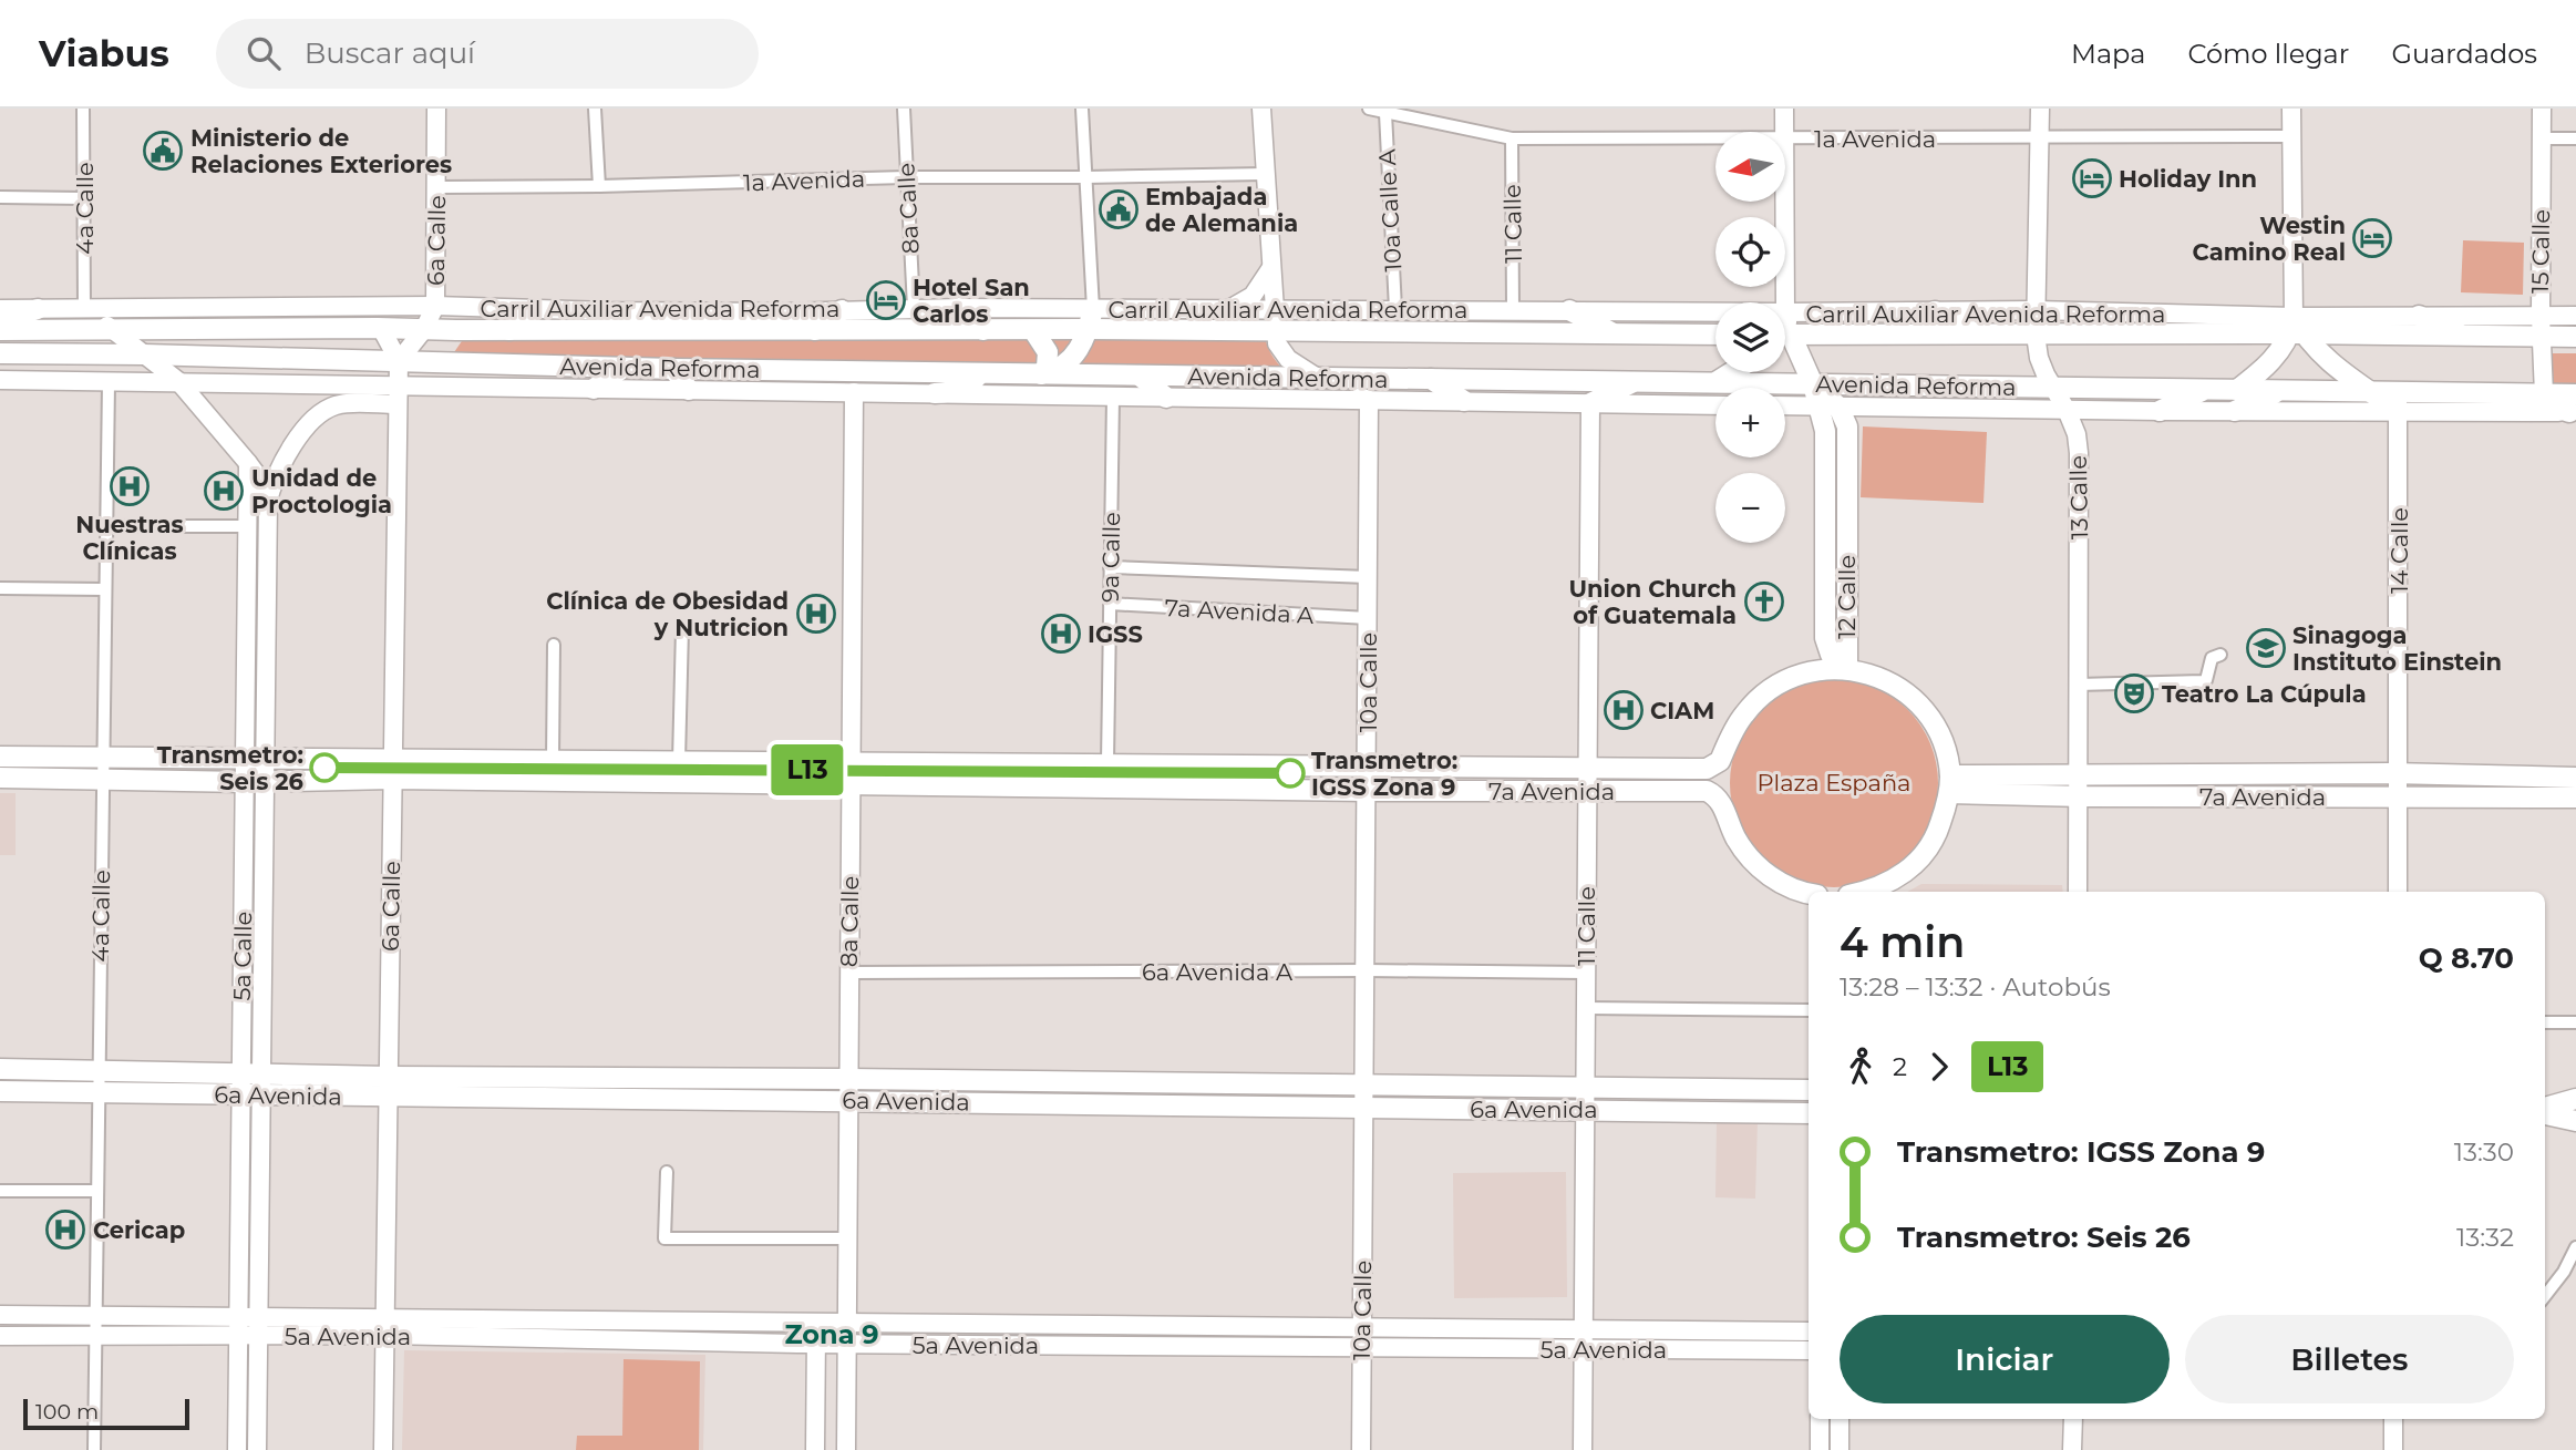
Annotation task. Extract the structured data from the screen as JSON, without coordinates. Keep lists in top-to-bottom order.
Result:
{
  "streets": {
    "main road": [
      "Avenida Reforma",
      "12 Calle",
      "7a Avenida",
      "6a Avenida"
    ],
    "street": [
      "1a Avenida",
      "4a Calle",
      "8a Calle",
      "10a Calle A",
      "11 Calle",
      "6a Calle",
      "15 Calle",
      "Carril Auxiliar Avenida Reforma",
      "13 Calle",
      "14 Calle",
      "9a Calle",
      "7a Avenida A",
      "10a Calle",
      "5a Calle",
      "6a Avenida A",
      "5a Avenida"
    ]
  },
  "crossings": [
    ["1a Avenida", "8a Calle"],
    ["1a Avenida", "10a Calle A"],
    ["1a Avenida", "11 Calle"],
    ["1a Avenida", "6a Calle"],
    ["1a Avenida", "13 Calle"],
    ["4a Calle", "Carril Auxiliar Avenida Reforma"],
    ["4a Calle", "7a Avenida"],
    ["4a Calle", "5a Calle"],
    ["4a Calle", "6a Avenida"],
    ["4a Calle", "5a Avenida"],
    ["8a Calle", "Carril Auxiliar Avenida Reforma"],
    ["8a Calle", "7a Avenida"],
    ["8a Calle", "6a Avenida A"],
    ["8a Calle", "6a Avenida"],
    ["8a Calle", "5a Avenida"],
    ["10a Calle A", "Carril Auxiliar Avenida Reforma"],
    ["11 Calle", "Carril Auxiliar Avenida Reforma"],
    ["11 Calle", "7a Avenida"],
    ["11 Calle", "6a Avenida A"],
    ["11 Calle", "6a Avenida"],
    ["11 Calle", "5a Avenida"],
    ["6a Calle", "Carril Auxiliar Avenida Reforma"],
    ["6a Calle", "Avenida Reforma"],
    ["6a Calle", "7a Avenida"],
    ["6a Calle", "5a Calle"],
    ["6a Calle", "6a Avenida"],
    ["6a Calle", "5a Avenida"],
    ["15 Calle", "Carril Auxiliar Avenida Reforma"],
    ["Carril Auxiliar Avenida Reforma", "Avenida Reforma"],
    ["Carril Auxiliar Avenida Reforma", "13 Calle"],
    ["Carril Auxiliar Avenida Reforma", "5a Calle"],
    ["Avenida Reforma", "13 Calle"],
    ["Avenida Reforma", "5a Calle"],
    ["13 Calle", "7a Avenida"],
    ["14 Calle", "7a Avenida"],
    ["9a Calle", "7a Avenida A"],
    ["9a Calle", "7a Avenida"],
    ["12 Calle", "7a Avenida"],
    ["7a Avenida A", "10a Calle"],
    ["10a Calle", "7a Avenida"],
    ["10a Calle", "6a Avenida A"],
    ["10a Calle", "6a Avenida"],
    ["10a Calle", "5a Avenida"],
    ["7a Avenida", "5a Calle"],
    ["5a Calle", "6a Avenida"],
    ["5a Calle", "5a Avenida"]
  ],
  "districts": ["Zona 9"],
  "parks": ["Plaza España"],
  "places": {
    "public building": ["Ministerio de Relaciones Exteriores", "Embajada de Alemania"],
    "hotel": ["Holiday Inn", "Westin Camino Real", "Hotel San Carlos"],
    "hospital": [
      "Nuestras Clínicas",
      "Unidad de Proctologia",
      "Clínica de Obesidad y Nutricion",
      "IGSS",
      "CIAM",
      "Cericap"
    ],
    "church": ["Union Church of Guatemala"],
    "school or university": ["Sinagoga Instituto Einstein"],
    "theatre": ["Teatro La Cúpula"],
    "other": ["Transmetro: Seis 26", "Transmetro: IGSS Zona 9"]
  },
  "lines": ["bus line L13"],
  "scale_bar": "100 m",
  "north": "left",
  "page": {
    "header": "Viabus",
    "search": "Buscar aquí",
    "nav": ["Mapa", "Cómo llegar", "Guardados"],
    "on_map": "L13",
    "map_buttons": ["+", "−"],
    "heading": ["4 min", "13:28 – 13:32 · Autobús", "Q 8.70"],
    "legs": ["2", "L13"],
    "list": [
      {
        "name": "Transmetro: IGSS Zona 9",
        "value": "13:30"
      },
      {
        "name": "Transmetro: Seis 26",
        "value": "13:32"
      }
    ],
    "buttons": ["Iniciar", "Billetes"],
    "scale": "100 m"
  }
}
